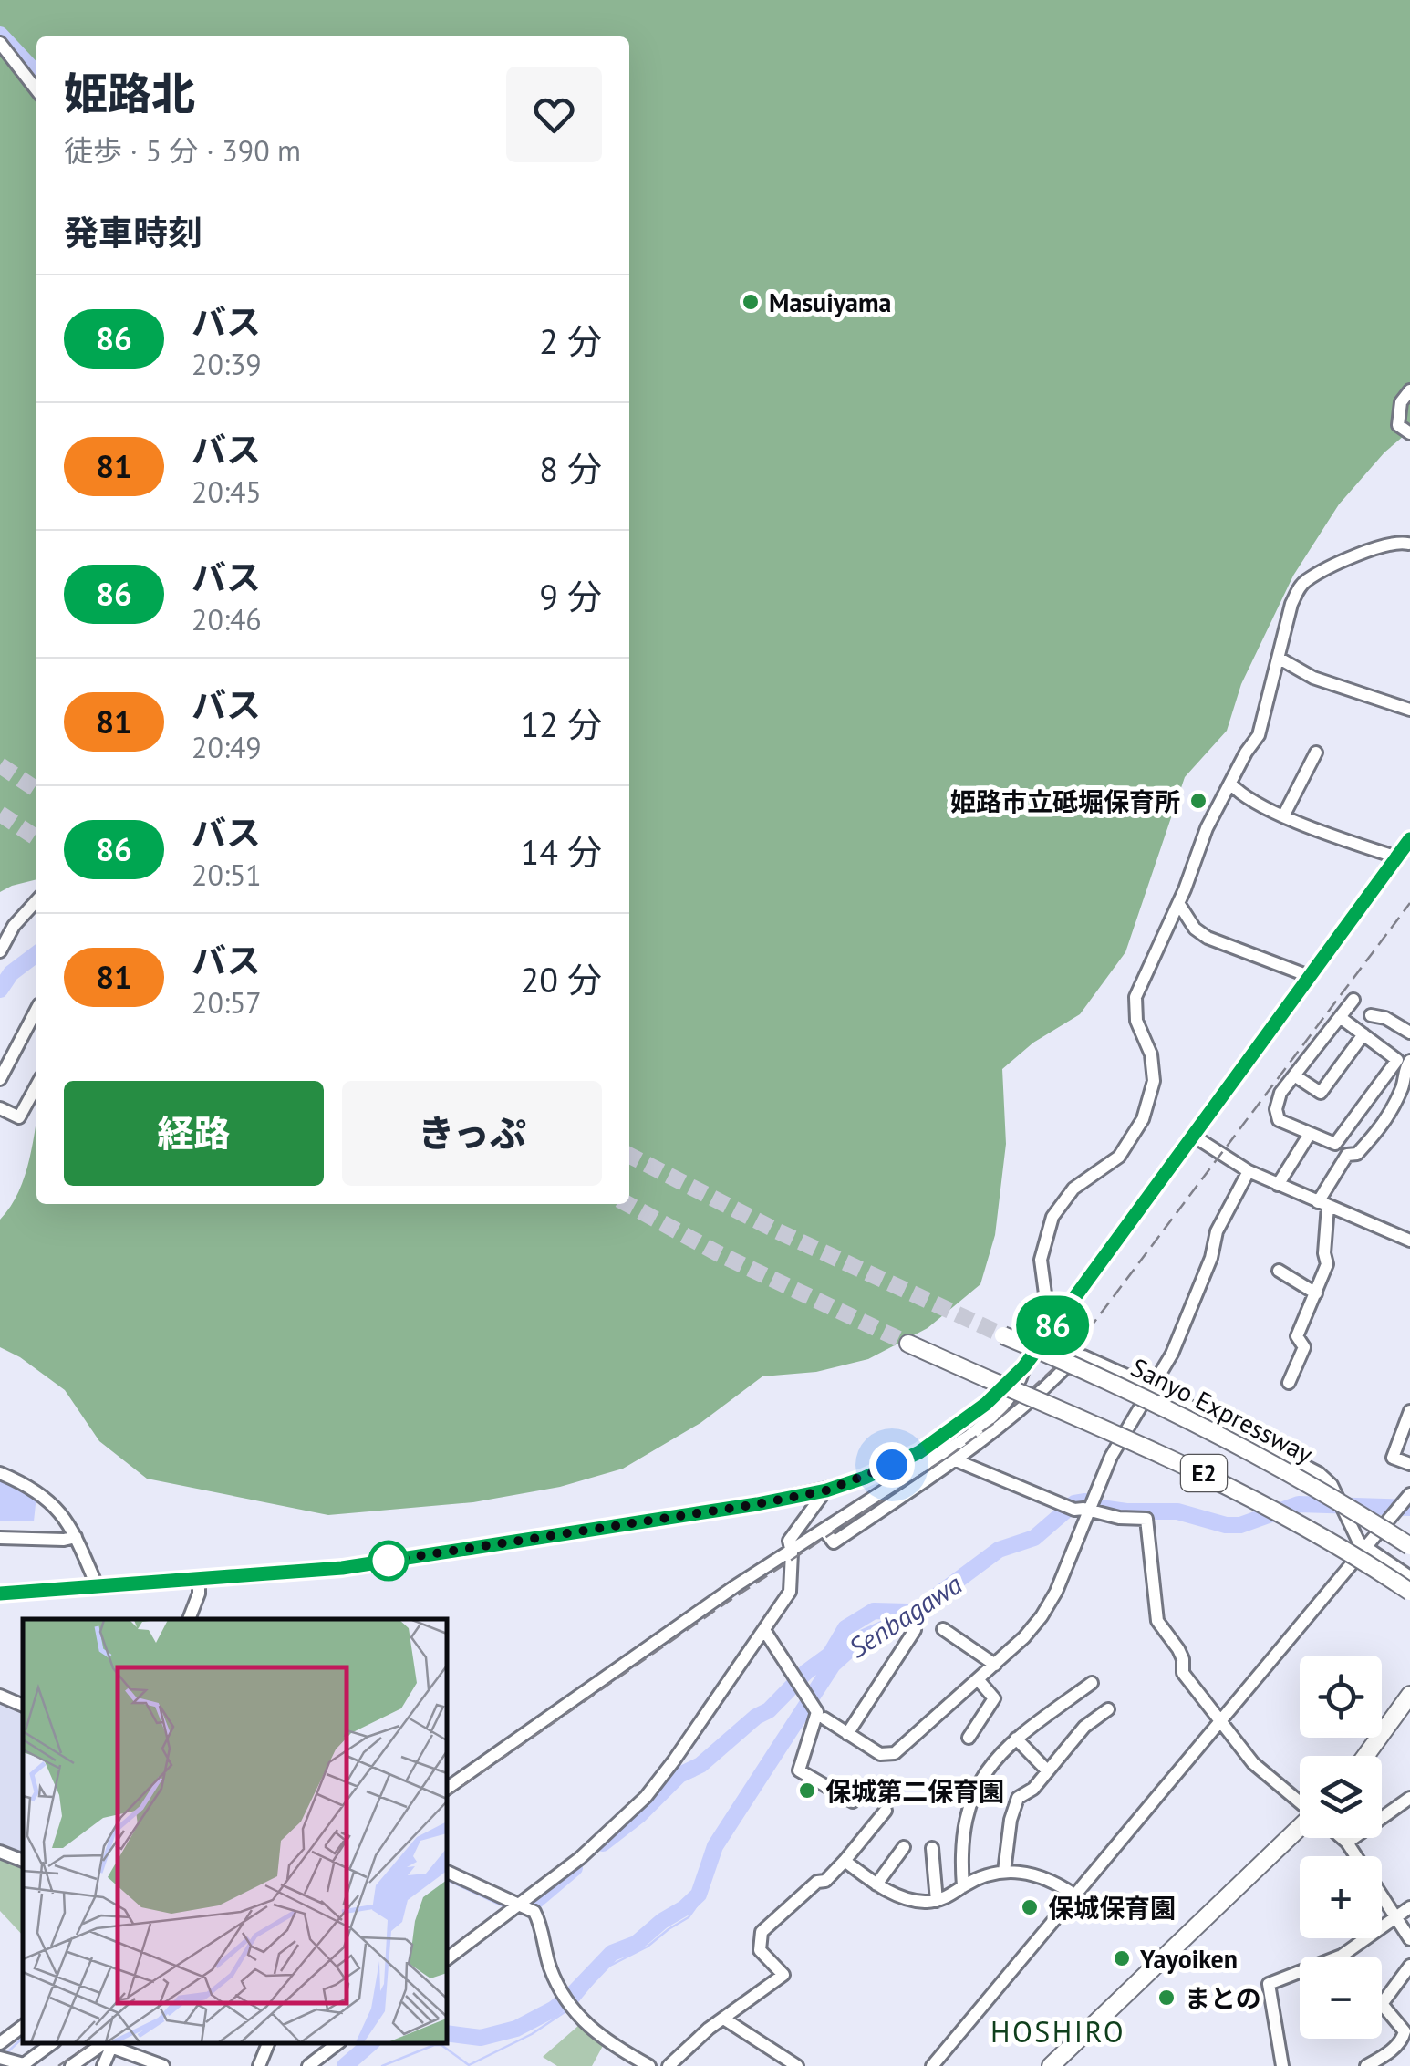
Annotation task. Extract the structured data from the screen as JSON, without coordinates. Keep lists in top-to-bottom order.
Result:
{
  "streets": {
    "highway": ["Sanyo Expressway", "E2"]
  },
  "districts": ["HOSHIRO"],
  "water": ["Senbagawa"],
  "places": [
    "Masuiyama",
    "姫路市立砥堀保育所",
    "保城第二保育園",
    "保城保育園",
    "Yayoiken",
    "まとの"
  ],
  "lines": ["bus line 86"],
  "page": {
    "on_map": "86",
    "heading": [
      ["姫路北", "徒歩 · 5 分 · 390 m"],
      "発車時刻"
    ],
    "list": [
      {
        "mark": "86",
        "name": "バス",
        "note": "20:39",
        "value": "2 分"
      },
      {
        "mark": "81",
        "name": "バス",
        "note": "20:45",
        "value": "8 分"
      },
      {
        "mark": "86",
        "name": "バス",
        "note": "20:46",
        "value": "9 分"
      },
      {
        "mark": "81",
        "name": "バス",
        "note": "20:49",
        "value": "12 分"
      },
      {
        "mark": "86",
        "name": "バス",
        "note": "20:51",
        "value": "14 分"
      },
      {
        "mark": "81",
        "name": "バス",
        "note": "20:57",
        "value": "20 分"
      }
    ],
    "buttons": ["経路", "きっぷ"],
    "map_buttons": ["+", "−"]
  }
}
